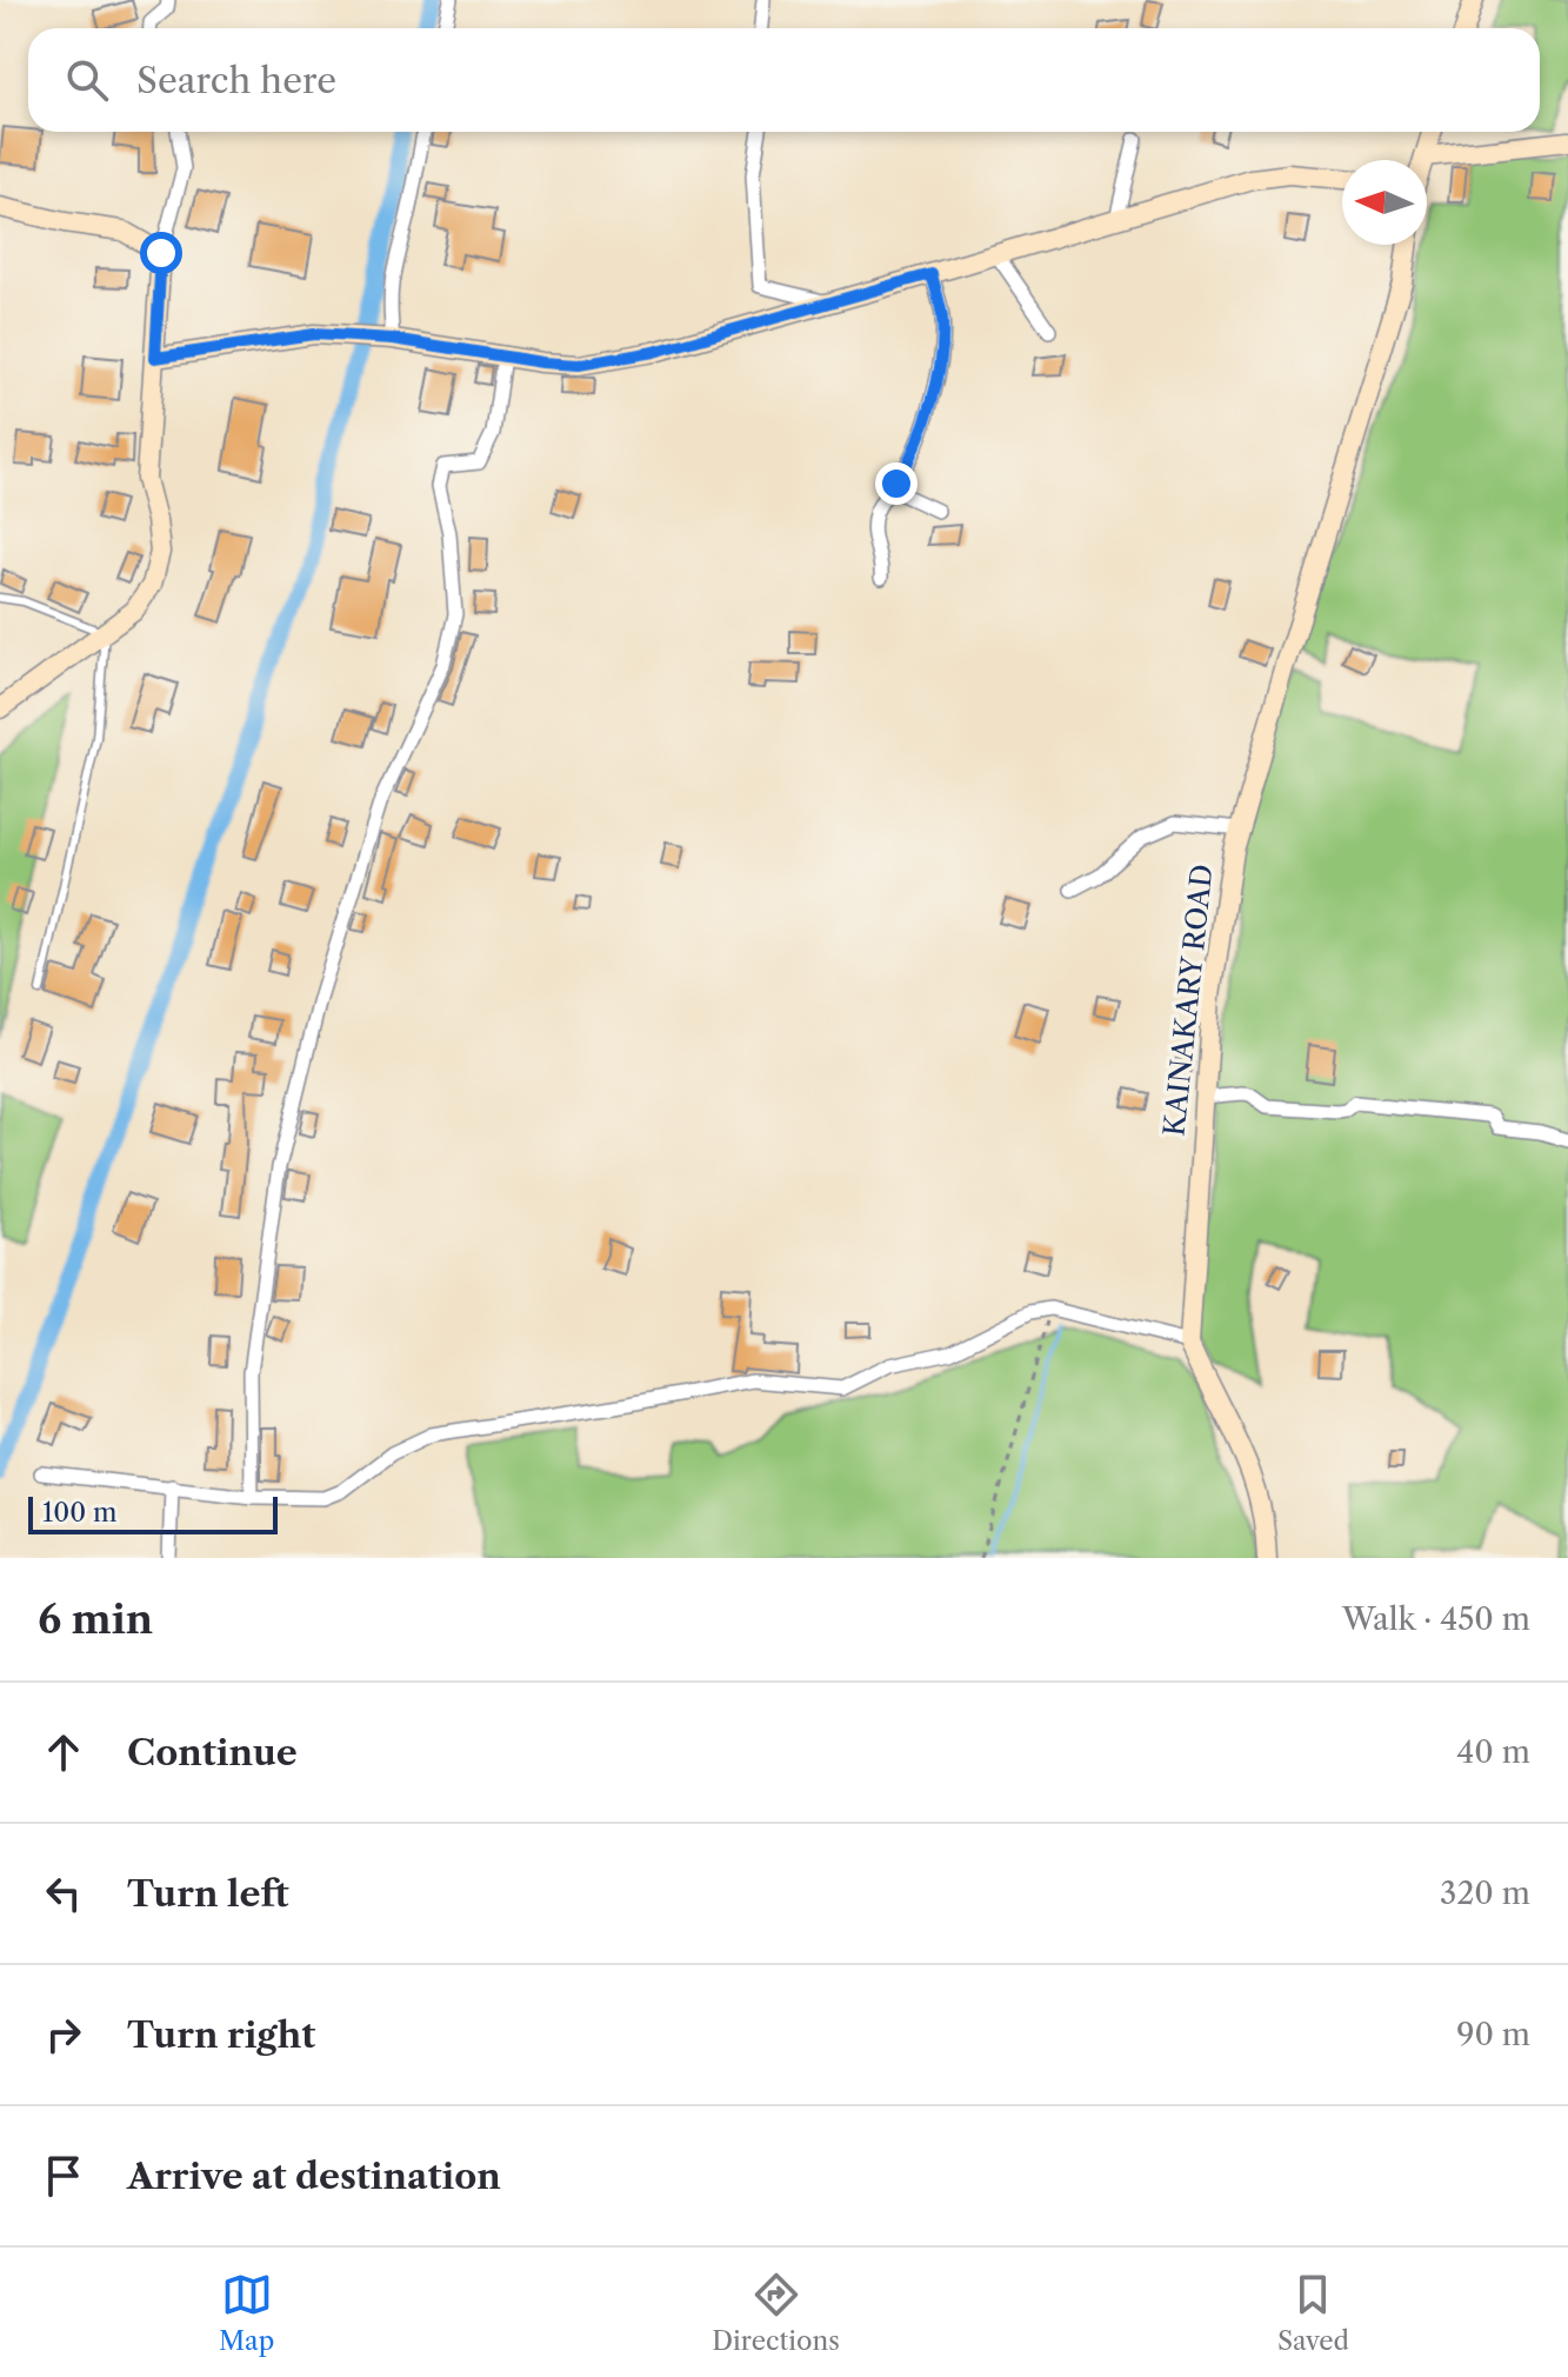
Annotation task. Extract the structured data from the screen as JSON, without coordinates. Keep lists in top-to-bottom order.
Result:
{
  "streets": {
    "main road": ["KAINAKARY ROAD"]
  },
  "scale_bar": "100 m",
  "north": "left",
  "page": {
    "search": "Search here",
    "scale": "100 m",
    "heading": ["6 min", "Walk · 450 m"],
    "list": [
      ["Continue", "40 m"],
      ["Turn left", "320 m"],
      ["Turn right", "90 m"],
      "Arrive at destination"
    ],
    "nav": ["Map", "Directions", "Saved"]
  }
}
